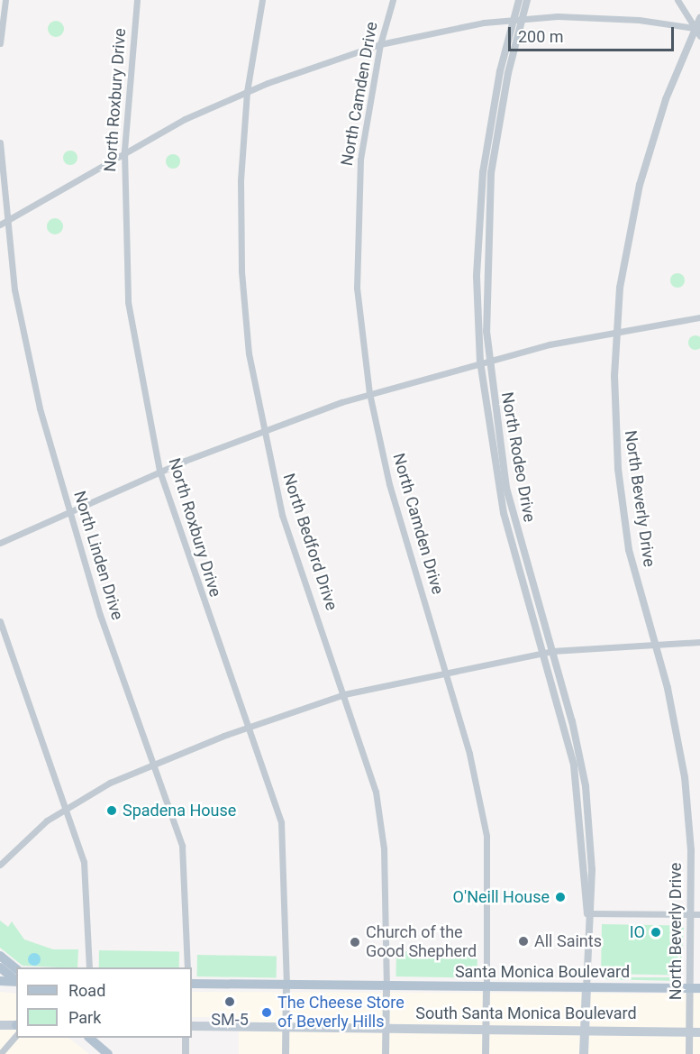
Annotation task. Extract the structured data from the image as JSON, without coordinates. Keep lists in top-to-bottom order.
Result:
{
  "streets": {
    "main road": ["North Rodeo Drive", "Santa Monica Boulevard", "South Santa Monica Boulevard"],
    "street": [
      "North Camden Drive",
      "North Roxbury Drive",
      "North Beverly Drive",
      "North Bedford Drive",
      "North Linden Drive"
    ]
  },
  "crossings": [
    ["North Camden Drive", "Santa Monica Boulevard"],
    ["North Camden Drive", "South Santa Monica Boulevard"],
    ["North Roxbury Drive", "Santa Monica Boulevard"],
    ["North Roxbury Drive", "South Santa Monica Boulevard"],
    ["North Rodeo Drive", "Santa Monica Boulevard"],
    ["North Rodeo Drive", "South Santa Monica Boulevard"],
    ["North Beverly Drive", "Santa Monica Boulevard"],
    ["North Beverly Drive", "South Santa Monica Boulevard"],
    ["North Bedford Drive", "Santa Monica Boulevard"],
    ["North Bedford Drive", "South Santa Monica Boulevard"]
  ],
  "places": [
    "Spadena House",
    "O'Neill House",
    "IO",
    "All Saints",
    "Church of the Good Shepherd",
    "SM-5",
    "The Cheese Store of Beverly Hills"
  ],
  "legend": ["Road", "Park"],
  "scale_bar": "200 m"
}
